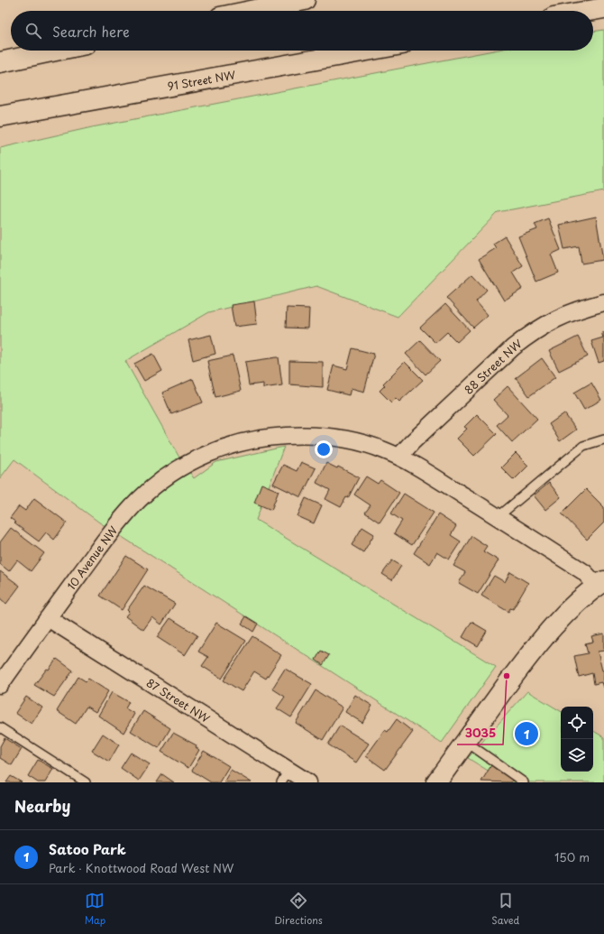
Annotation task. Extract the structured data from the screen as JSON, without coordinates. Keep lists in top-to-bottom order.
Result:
{
  "streets": {
    "main road": ["91 Street NW"],
    "street": ["88 Street NW", "10 Avenue NW", "87 Street NW"]
  },
  "crossings": [
    ["88 Street NW", "10 Avenue NW"],
    ["10 Avenue NW", "87 Street NW"]
  ],
  "places": ["3035"],
  "page": {
    "search": "Search here",
    "pins": "1",
    "heading": "Nearby",
    "list": [
      {
        "mark": "1",
        "name": "Satoo Park",
        "note": "Park · Knottwood Road West NW",
        "value": "150 m"
      }
    ],
    "nav": ["Map", "Directions", "Saved"]
  }
}
